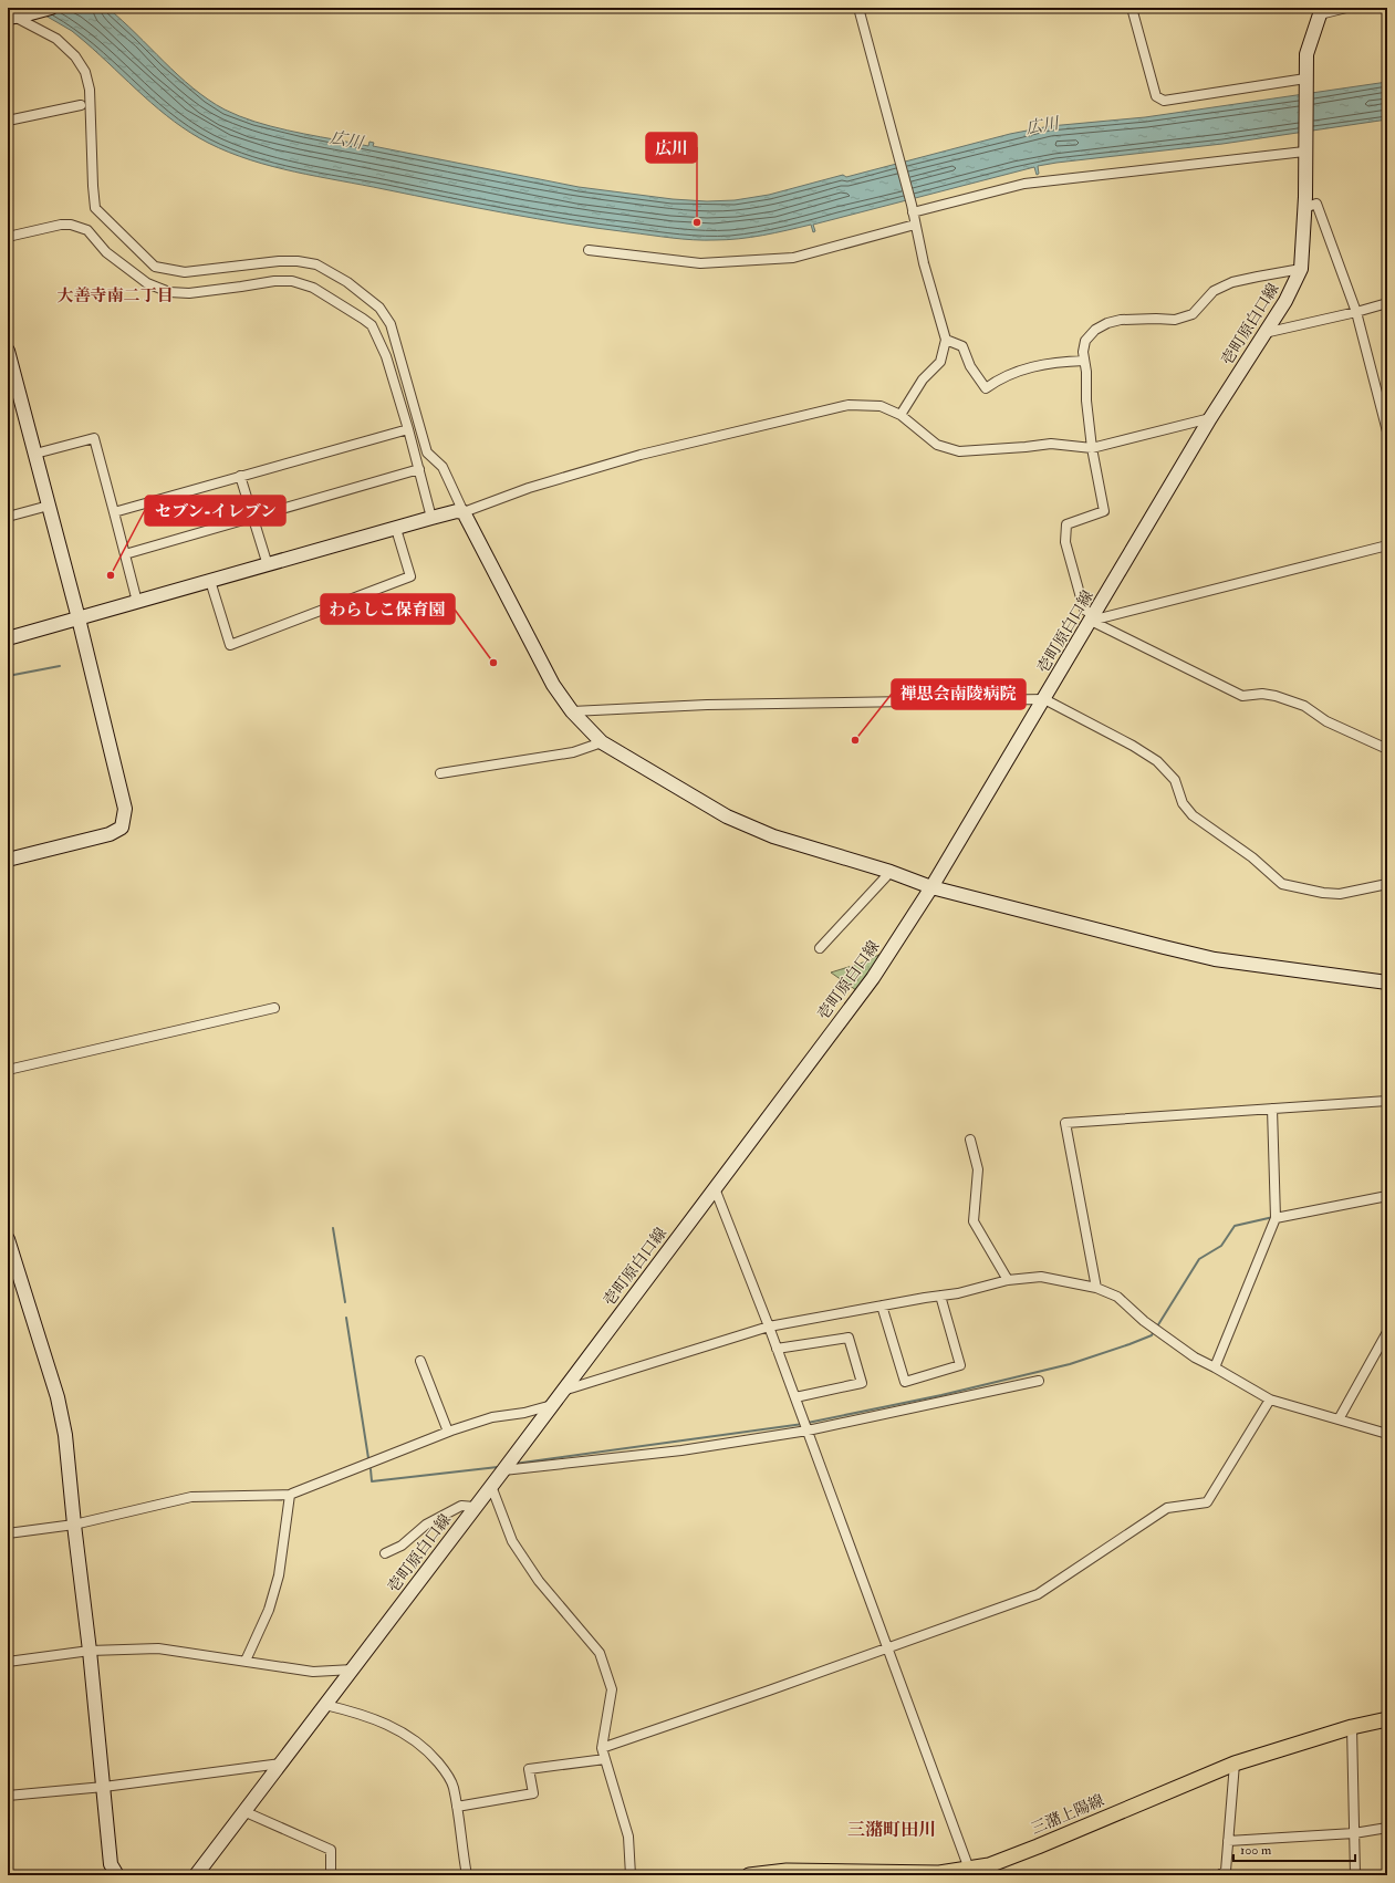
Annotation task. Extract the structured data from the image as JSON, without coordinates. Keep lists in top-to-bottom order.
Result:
{
  "streets": {
    "main road": ["三潴上陽線"],
    "street": ["壱町原白口線"]
  },
  "districts": ["大善寺南二丁目", "三潴町田川"],
  "water": ["広川"],
  "places": [
    "広川",
    "セブン-イレブン",
    "わらしこ保育園",
    "禅思会南陵病院"
  ],
  "scale_bar": "100 m"
}
